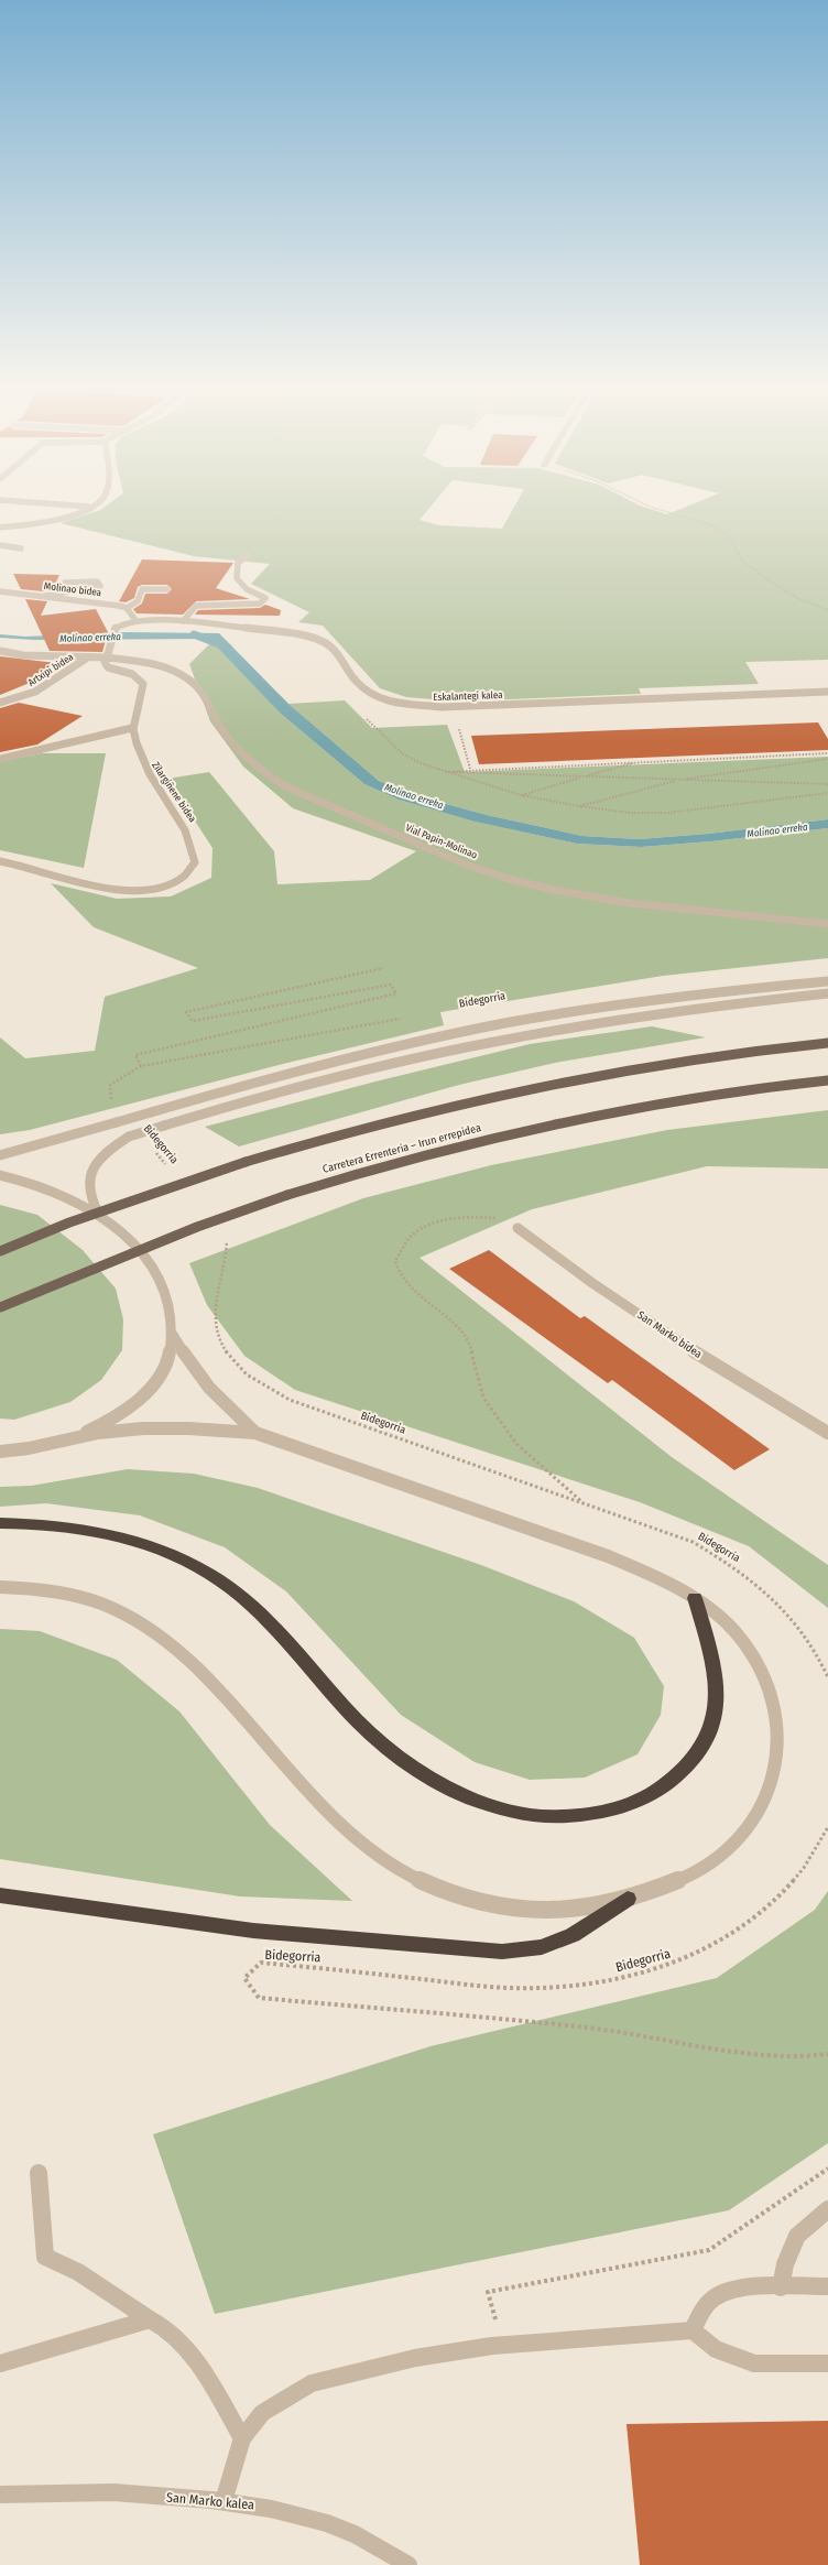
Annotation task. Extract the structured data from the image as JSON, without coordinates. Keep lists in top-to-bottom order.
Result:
{
  "streets": {
    "main road": ["Carretera Errenteria – Irun errepidea"],
    "street": [
      "Molinao bidea",
      "Artxipi bidea",
      "Eskalantegi kalea",
      "Zilargiñene bidea",
      "Vial Papin-Molinao",
      "San Marko bidea",
      "San Marko kalea"
    ],
    "path": ["Bidegorria"]
  },
  "crossings": [
    ["Artxipi bidea", "Zilargiñene bidea"],
    ["Artxipi bidea", "Vial Papin-Molinao"],
    ["Zilargiñene bidea", "Vial Papin-Molinao"]
  ],
  "water": ["Molinao erreka"]
}
